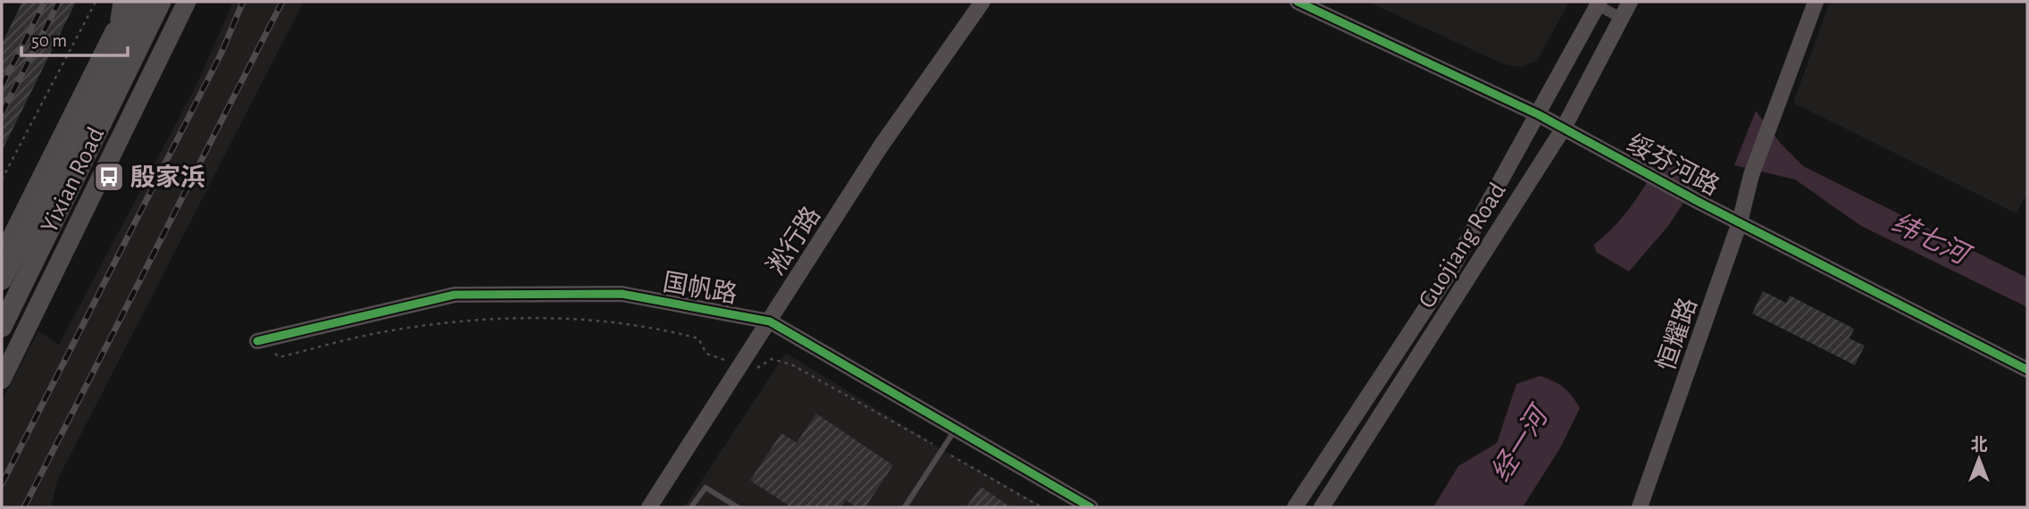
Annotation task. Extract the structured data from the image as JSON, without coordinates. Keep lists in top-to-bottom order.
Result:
{
  "streets": {
    "main road": ["Yixian Road"],
    "street": [
      "绥芬河路",
      "淞行路",
      "Guojiang Road",
      "国帆路",
      "恒耀路"
    ]
  },
  "crossings": [
    ["绥芬河路", "Guojiang Road"],
    ["绥芬河路", "恒耀路"],
    ["淞行路", "国帆路"]
  ],
  "water": ["纬七河", "经一河"],
  "places": {
    "bus stop": ["殷家浜"]
  },
  "scale_bar": "50 m",
  "north": "top"
}
